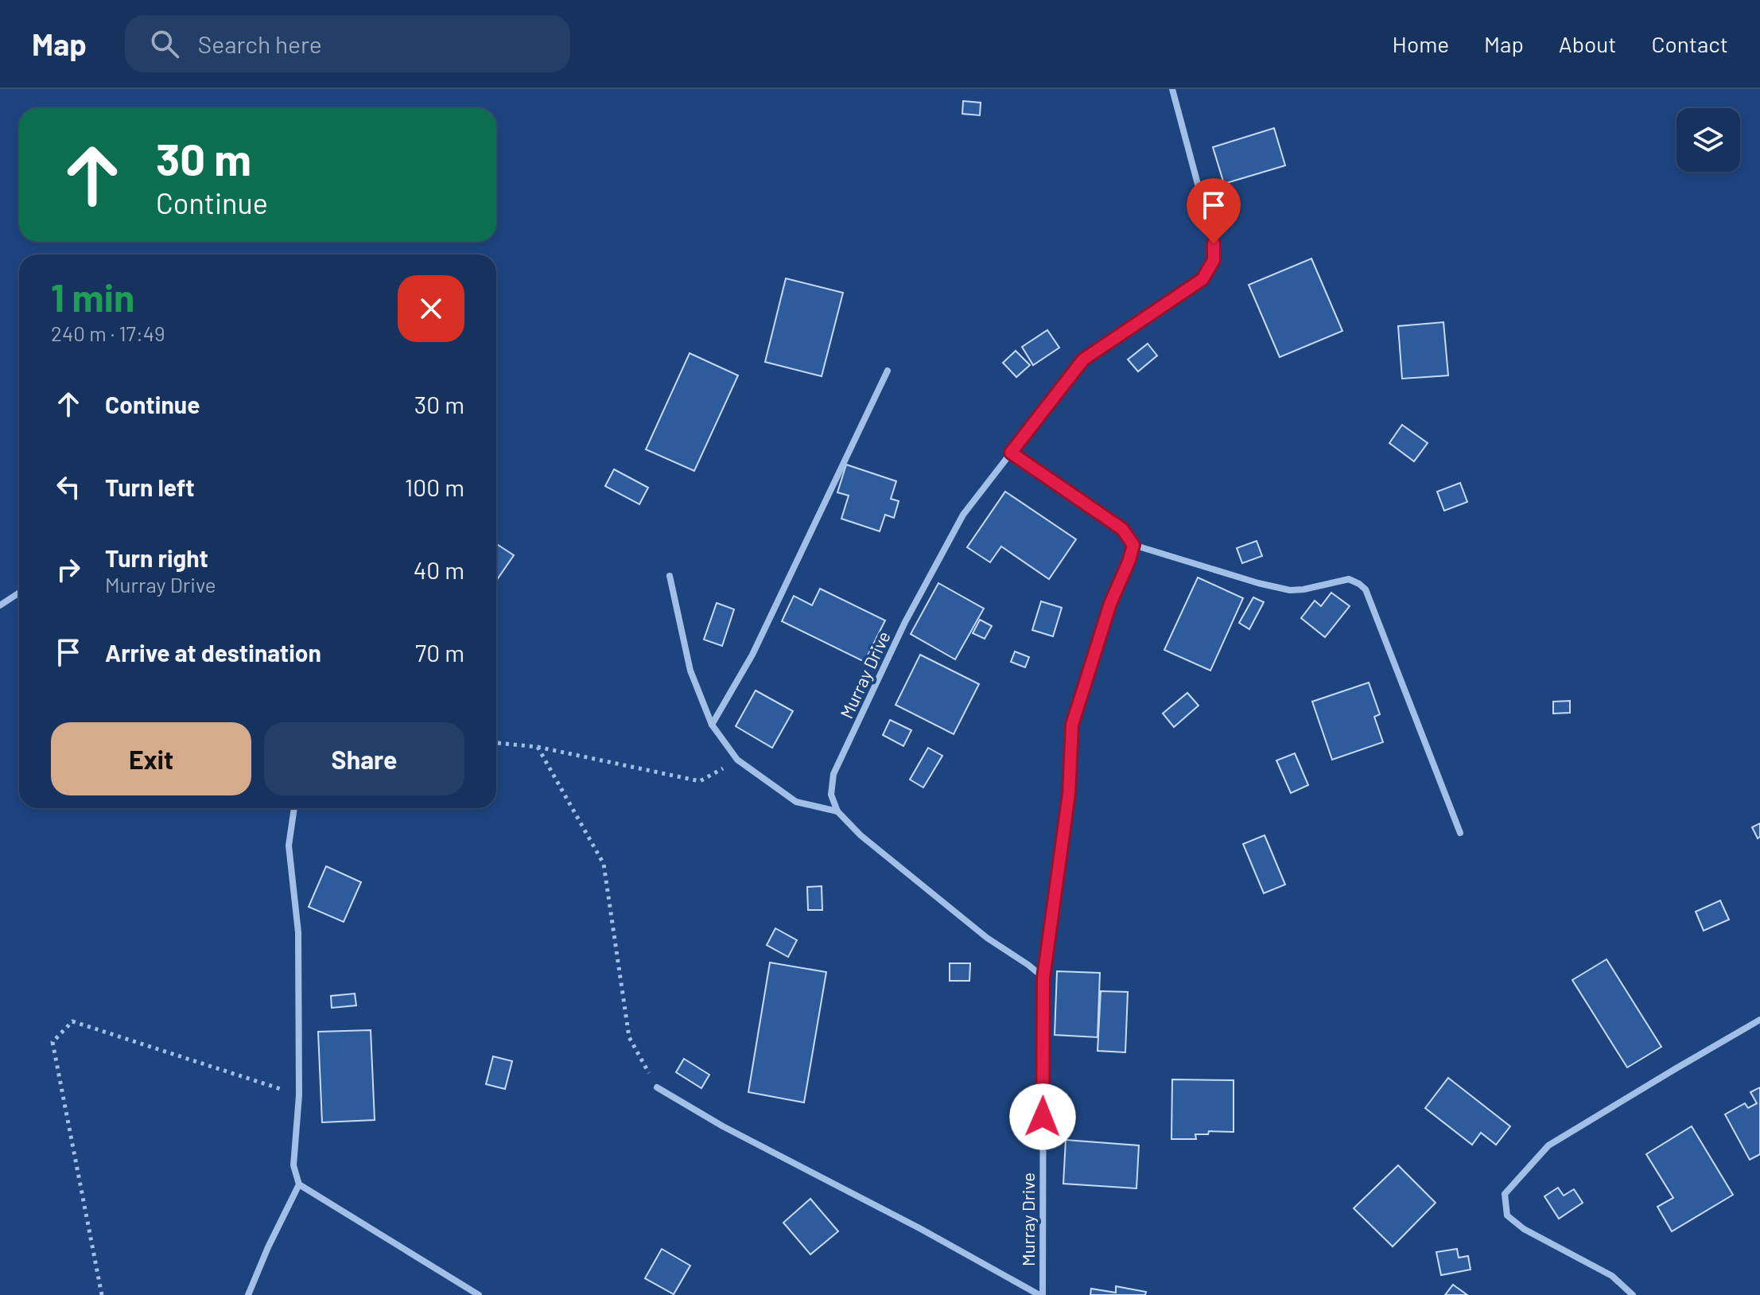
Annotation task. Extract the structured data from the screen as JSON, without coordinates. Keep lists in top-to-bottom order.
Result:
{
  "streets": {
    "street": ["Murray Drive"]
  },
  "page": {
    "header": "Map",
    "search": "Search here",
    "nav": [
      "Home",
      "Map",
      "About",
      "Contact"
    ],
    "turn": ["30 m", "Continue"],
    "heading": ["1 min", "240 m · 17:49"],
    "list": [
      {
        "name": "Continue",
        "value": "30 m"
      },
      {
        "name": "Turn left",
        "value": "100 m"
      },
      {
        "name": "Turn right",
        "note": "Murray Drive",
        "value": "40 m"
      },
      {
        "name": "Arrive at destination",
        "value": "70 m"
      }
    ],
    "buttons": ["Exit", "Share"]
  }
}
